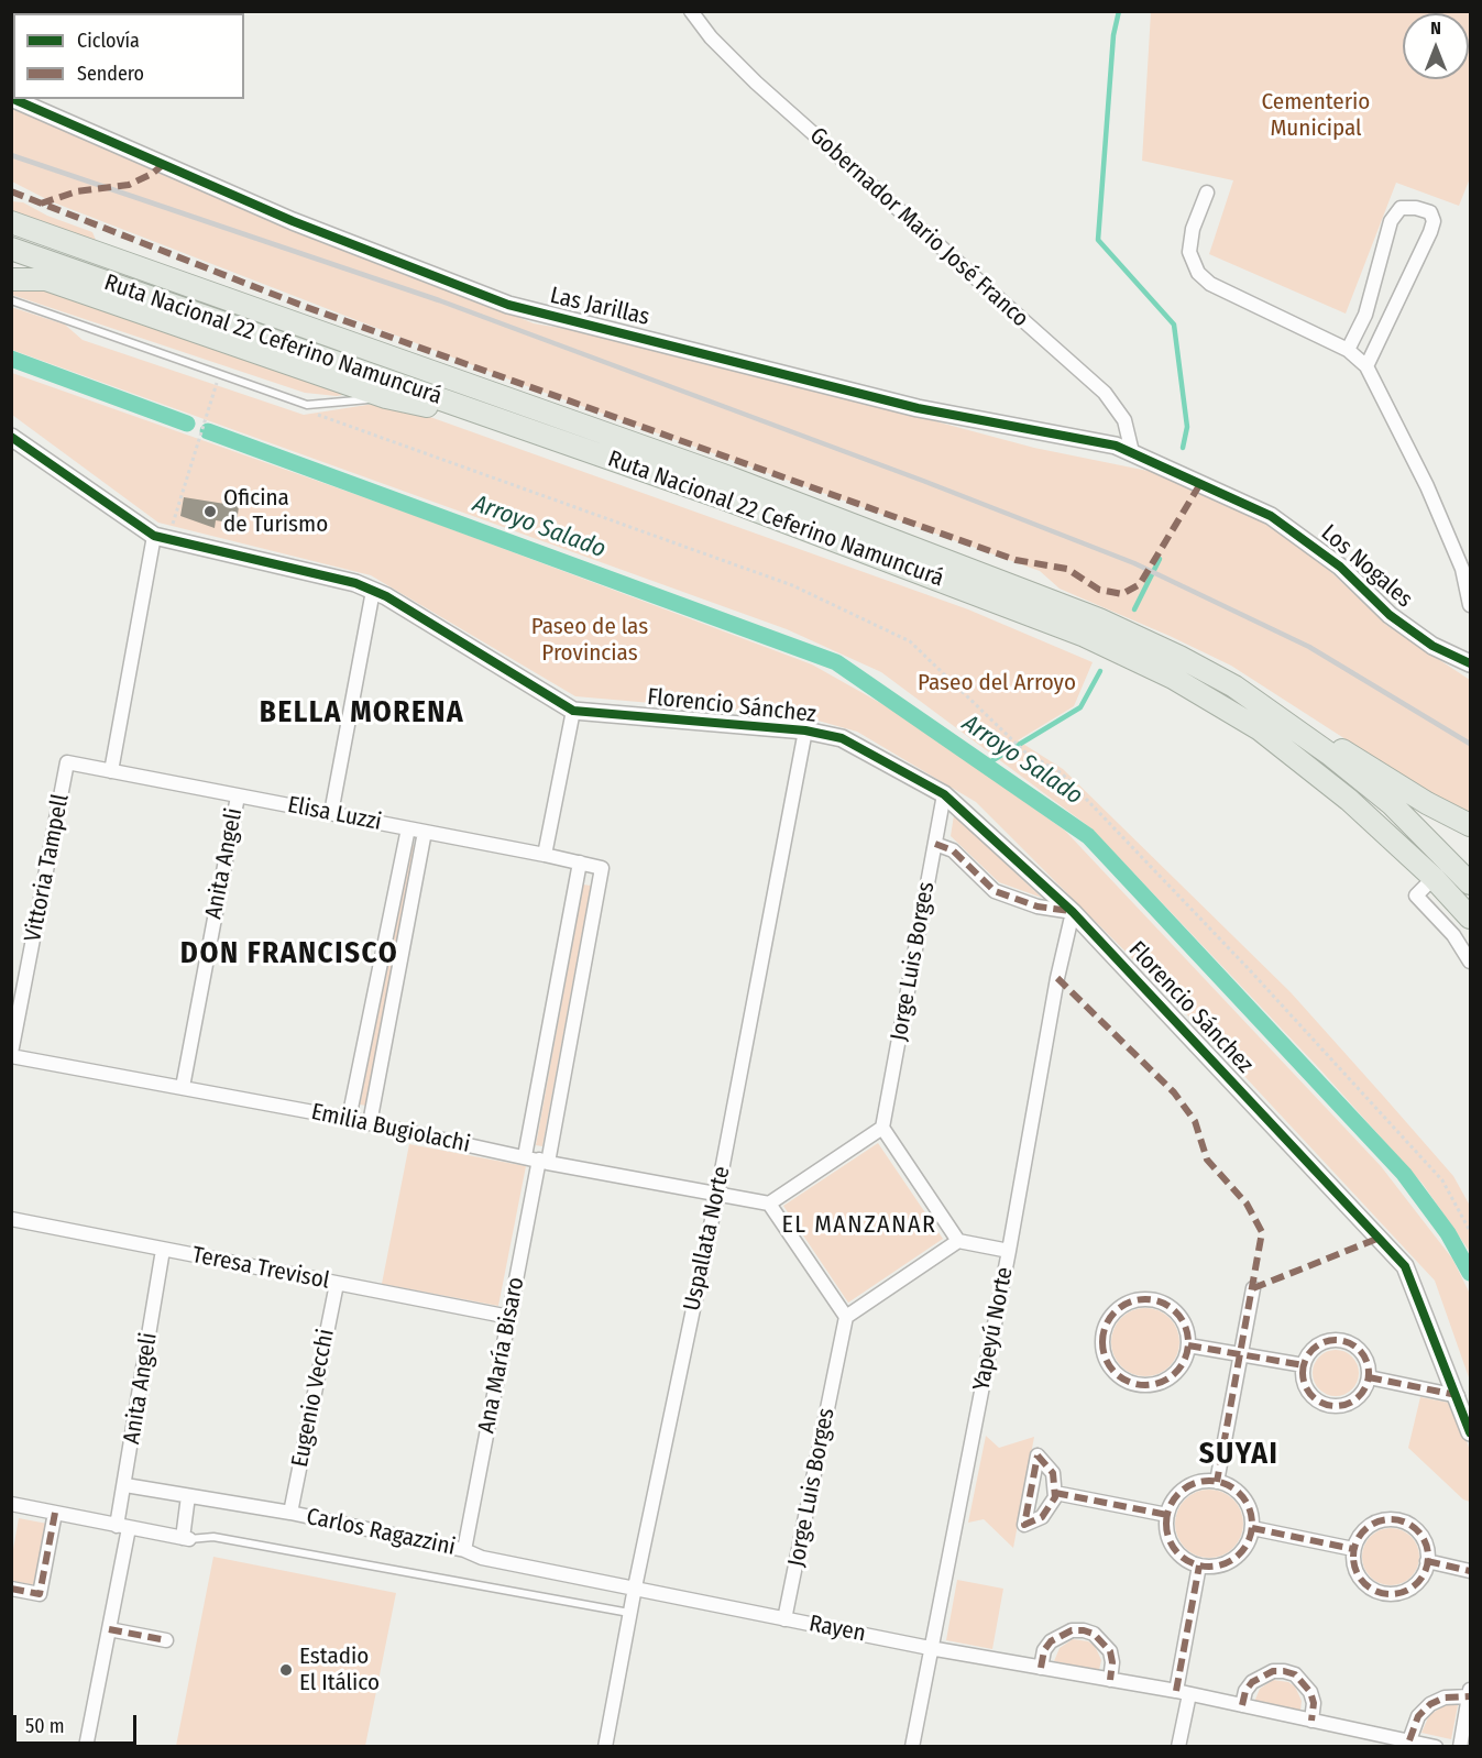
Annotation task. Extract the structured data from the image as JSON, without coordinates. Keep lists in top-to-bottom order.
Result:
{
  "streets": {
    "highway": ["Ruta Nacional 22 Ceferino Namuncurá"],
    "street": [
      "Gobernador Mario José Franco",
      "Las Jarillas",
      "Los Nogales",
      "Florencio Sánchez",
      "Elisa Luzzi",
      "Anita Angeli",
      "Vittoria Tampell",
      "Jorge Luis Borges",
      "Emilia Bugiolachi",
      "Uspallata Norte",
      "Teresa Trevisol",
      "Yapeyú Norte",
      "Ana María Bisaro",
      "Eugenio Vecchi",
      "Carlos Ragazzini",
      "Rayen"
    ]
  },
  "crossings": [
    ["Gobernador Mario José Franco", "Las Jarillas"],
    ["Las Jarillas", "Los Nogales"],
    ["Florencio Sánchez", "Jorge Luis Borges"],
    ["Florencio Sánchez", "Uspallata Norte"],
    ["Florencio Sánchez", "Yapeyú Norte"],
    ["Elisa Luzzi", "Anita Angeli"],
    ["Elisa Luzzi", "Vittoria Tampell"],
    ["Elisa Luzzi", "Ana María Bisaro"],
    ["Anita Angeli", "Emilia Bugiolachi"],
    ["Anita Angeli", "Teresa Trevisol"],
    ["Anita Angeli", "Carlos Ragazzini"],
    ["Vittoria Tampell", "Emilia Bugiolachi"],
    ["Jorge Luis Borges", "Rayen"],
    ["Emilia Bugiolachi", "Uspallata Norte"],
    ["Emilia Bugiolachi", "Ana María Bisaro"],
    ["Uspallata Norte", "Carlos Ragazzini"],
    ["Uspallata Norte", "Rayen"],
    ["Teresa Trevisol", "Ana María Bisaro"],
    ["Teresa Trevisol", "Eugenio Vecchi"],
    ["Yapeyú Norte", "Rayen"],
    ["Ana María Bisaro", "Carlos Ragazzini"],
    ["Eugenio Vecchi", "Carlos Ragazzini"],
    ["Carlos Ragazzini", "Rayen"]
  ],
  "districts": [
    "BELLA MORENA",
    "DON FRANCISCO",
    "EL MANZANAR",
    "SUYAI"
  ],
  "water": ["Arroyo Salado"],
  "parks": ["Cementerio Municipal", "Paseo de las Provincias", "Paseo del Arroyo"],
  "places": ["Oficina de Turismo", "Estadio El Itálico"],
  "legend": ["Ciclovía", "Sendero"],
  "scale_bar": "50 m",
  "north": "top"
}
